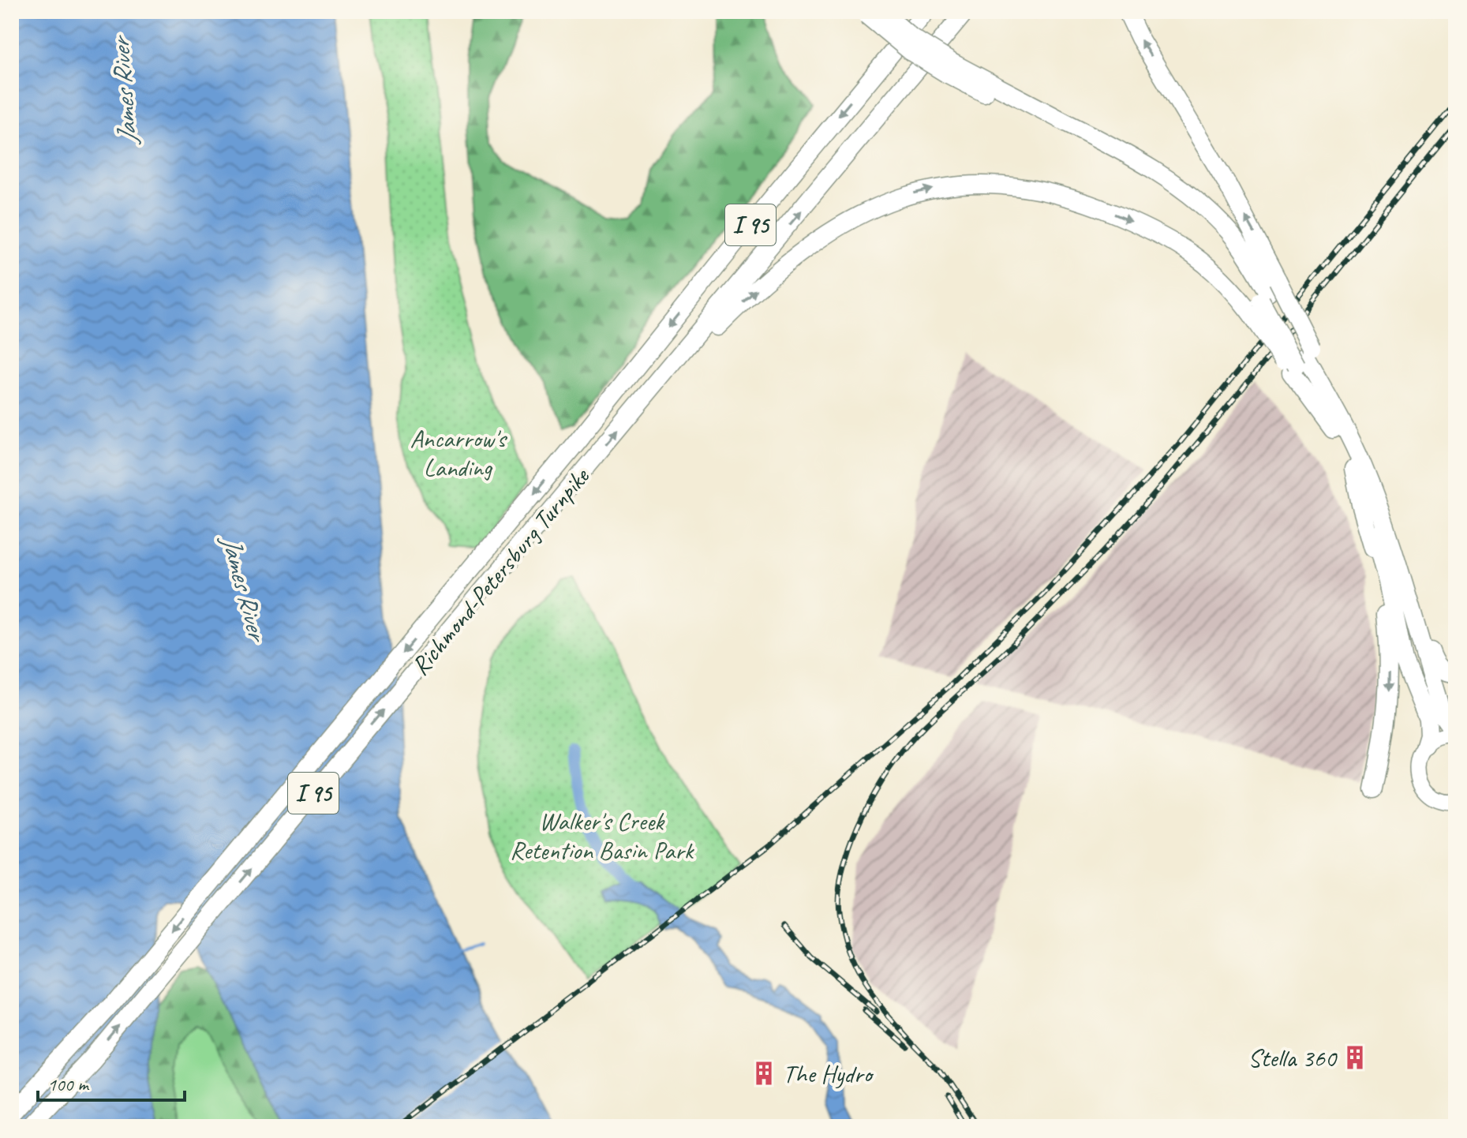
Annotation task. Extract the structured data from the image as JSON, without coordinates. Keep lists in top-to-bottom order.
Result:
{
  "streets": {
    "highway": ["I 95", "Richmond-Petersburg Turnpike"]
  },
  "water": ["James River"],
  "parks": ["Ancarrow's Landing", "Walker's Creek Retention Basin Park"],
  "places": {
    "building": ["Stella 360", "The Hydro"]
  },
  "scale_bar": "100 m"
}
